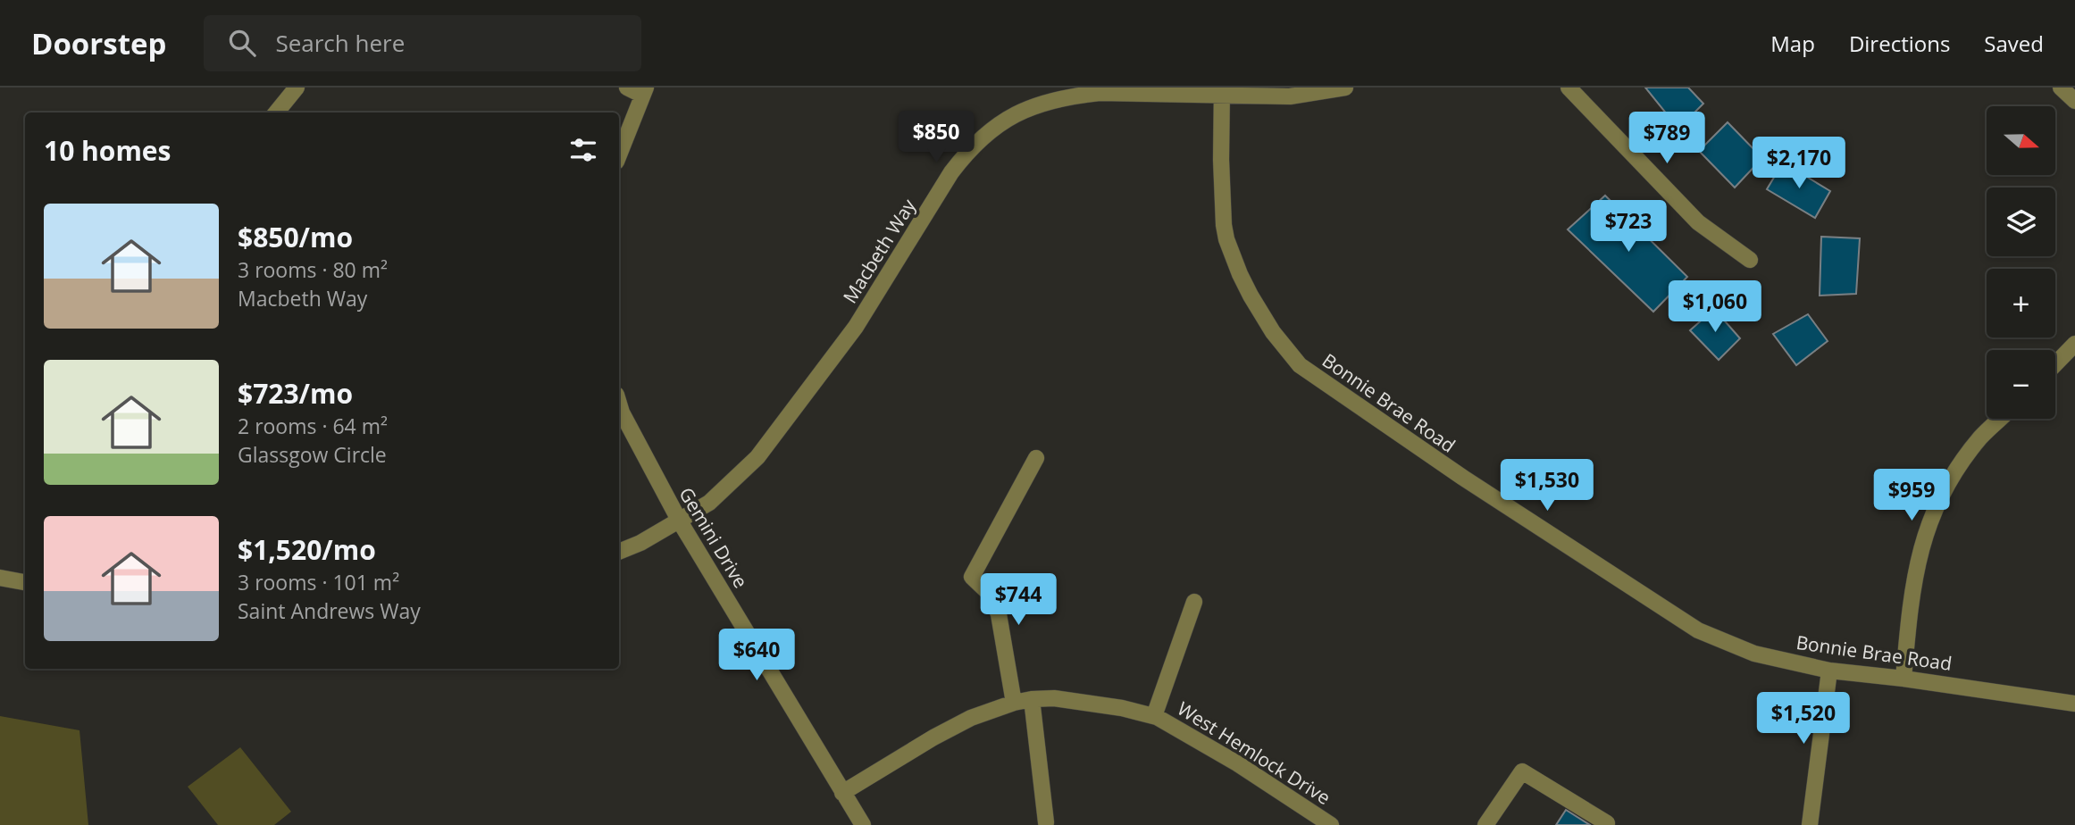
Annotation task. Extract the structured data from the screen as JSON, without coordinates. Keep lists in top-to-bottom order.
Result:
{
  "streets": {
    "street": [
      "Macbeth Way",
      "Bonnie Brae Road",
      "Gemini Drive",
      "West Hemlock Drive"
    ]
  },
  "crossings": [
    ["Macbeth Way", "Bonnie Brae Road"],
    ["Macbeth Way", "Gemini Drive"],
    ["Gemini Drive", "West Hemlock Drive"]
  ],
  "north": "right",
  "page": {
    "header": "Doorstep",
    "search": "Search here",
    "nav": ["Map", "Directions", "Saved"],
    "map_buttons": ["+", "−"],
    "price": [
      "$850",
      "$789",
      "$2,170",
      "$723",
      "$1,060",
      "$1,530",
      "$959",
      "$744",
      "$640",
      "$1,520"
    ],
    "heading": "10 homes",
    "list": [
      {
        "name": "$850/mo",
        "note": "3 rooms · 80 m² · Macbeth Way"
      },
      {
        "name": "$723/mo",
        "note": "2 rooms · 64 m² · Glassgow Circle"
      },
      {
        "name": "$1,520/mo",
        "note": "3 rooms · 101 m² · Saint Andrews Way"
      }
    ]
  }
}
